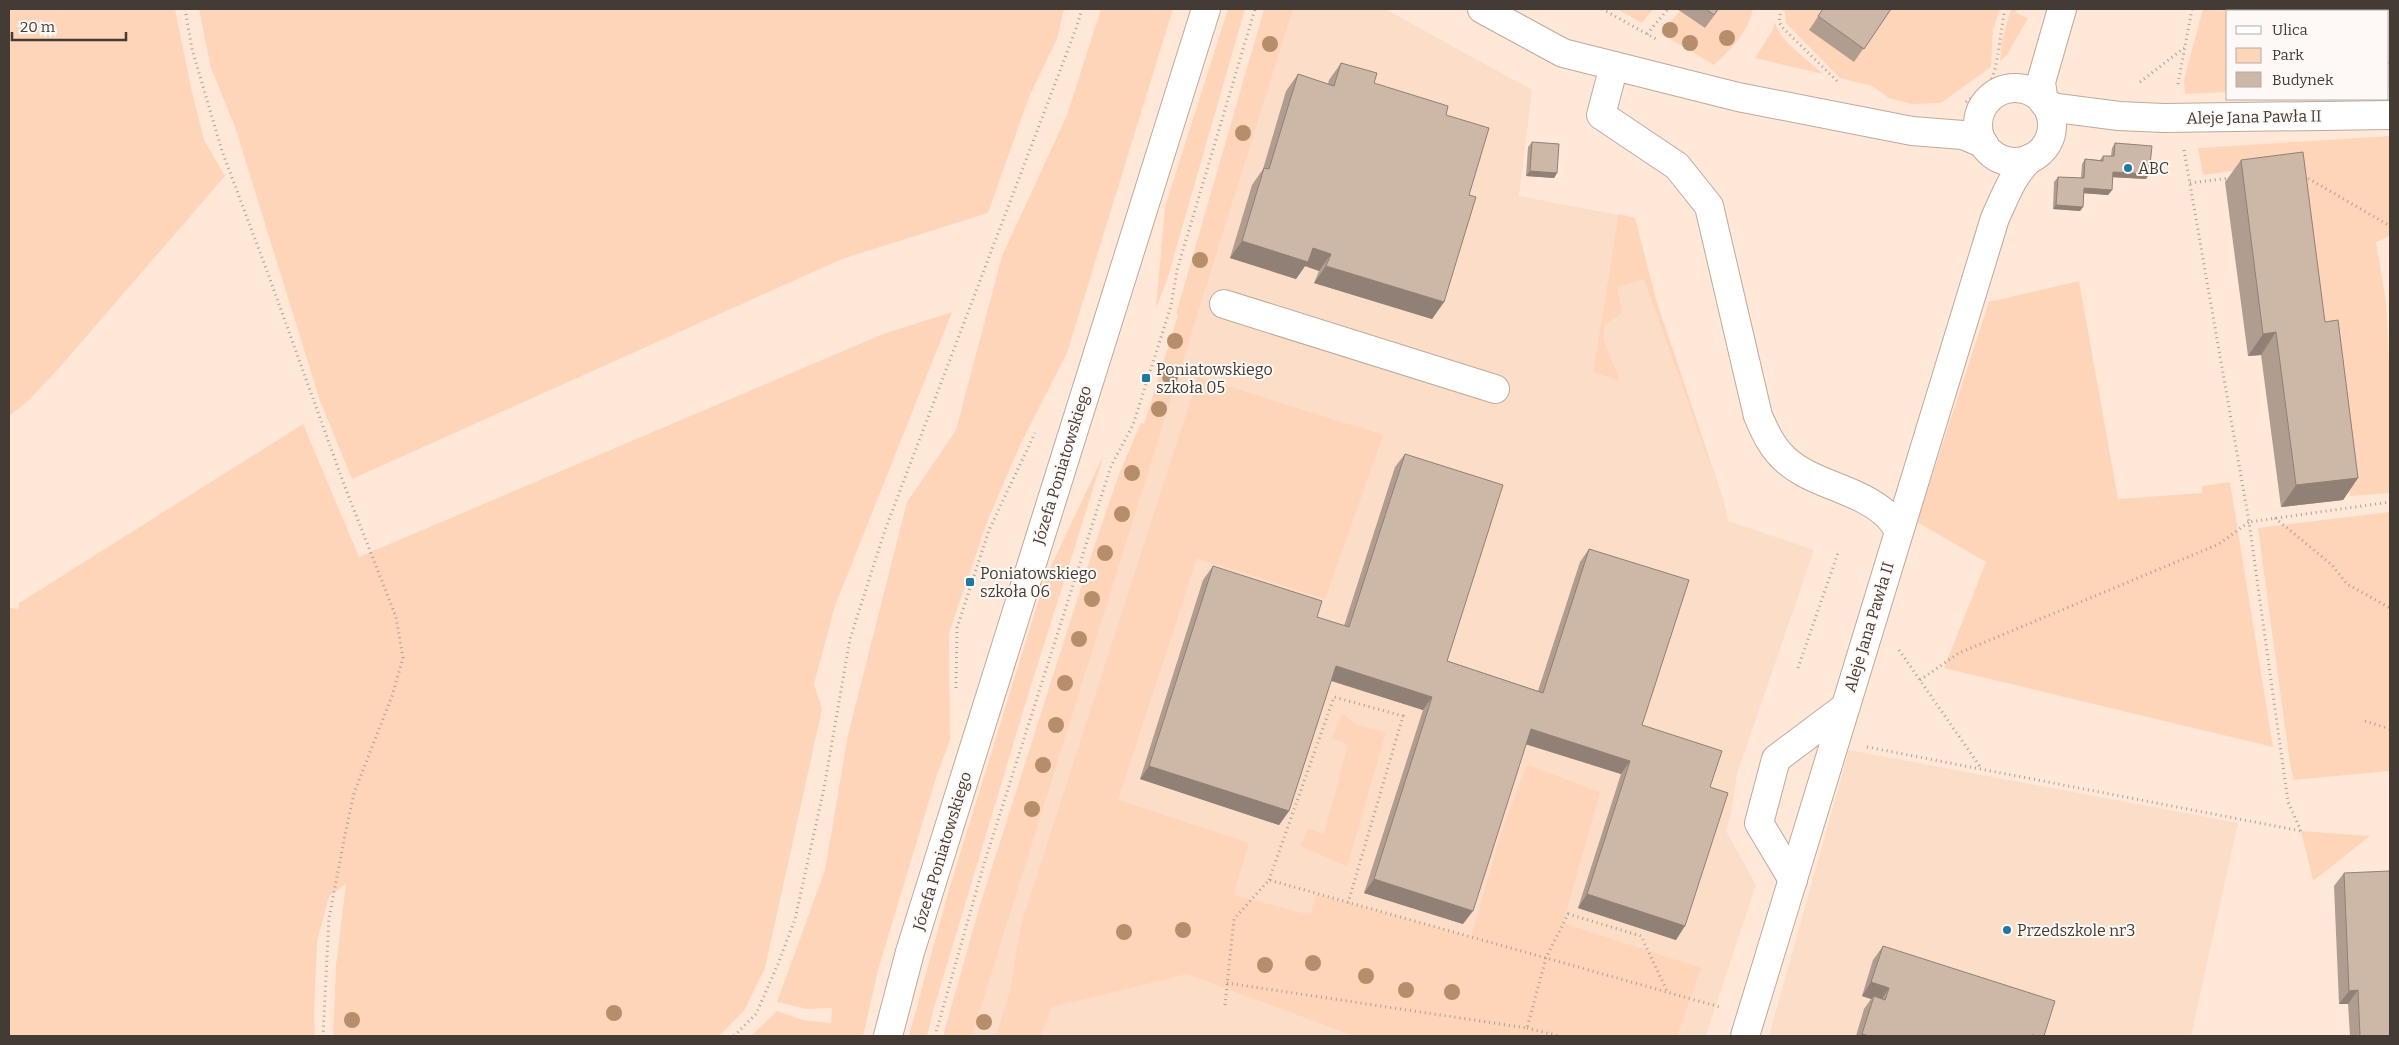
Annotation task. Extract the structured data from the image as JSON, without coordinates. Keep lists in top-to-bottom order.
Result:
{
  "streets": {
    "street": ["Aleje Jana Pawła II", "Józefa Poniatowskiego"]
  },
  "places": {
    "other": ["ABC", "Przedszkole nr3"],
    "transit": ["Poniatowskiego szkoła 05", "Poniatowskiego szkoła 06"]
  },
  "legend": ["Ulica", "Park", "Budynek"],
  "scale_bar": "20 m"
}
